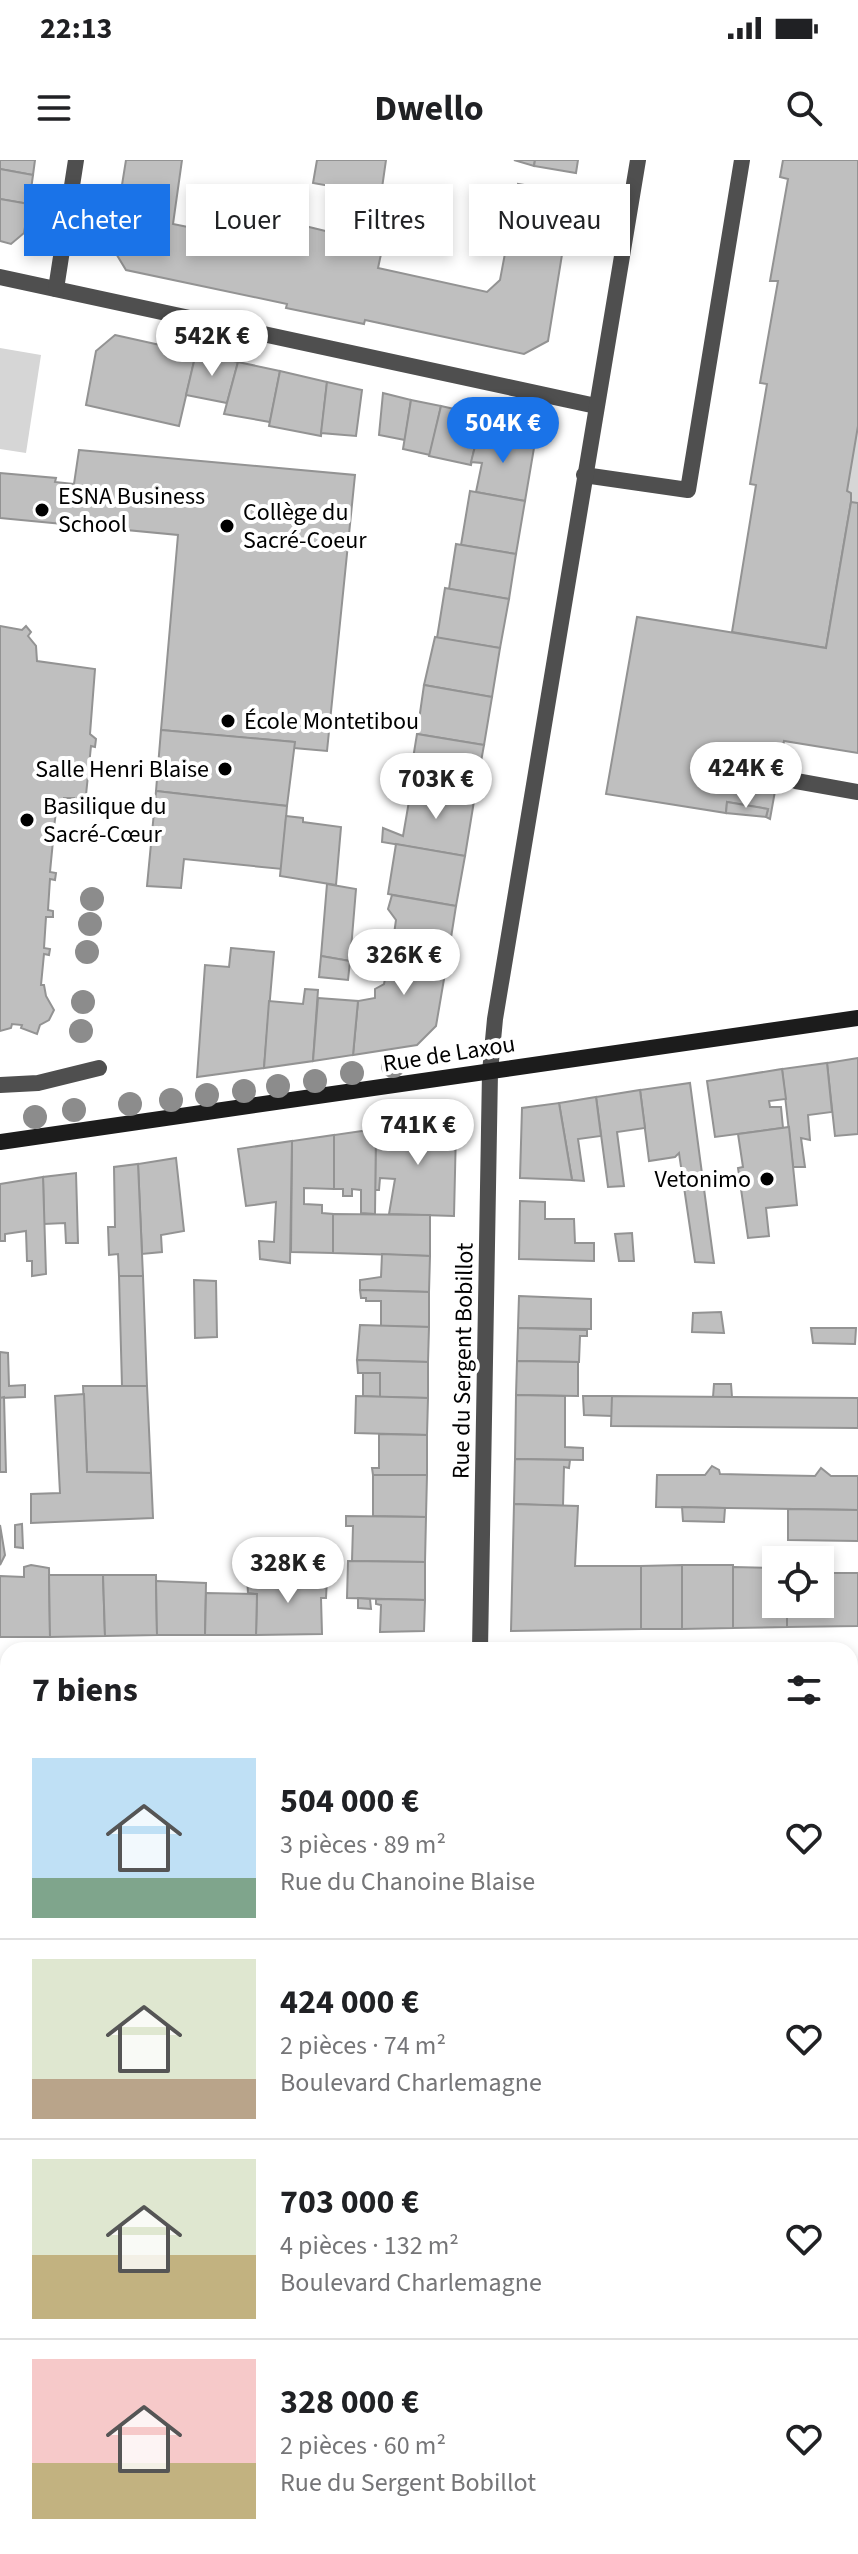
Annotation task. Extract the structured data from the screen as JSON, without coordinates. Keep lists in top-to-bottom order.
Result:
{
  "streets": {
    "main road": ["Rue de Laxou"],
    "street": ["Rue du Sergent Bobillot"]
  },
  "crossings": [
    ["Rue de Laxou", "Rue du Sergent Bobillot"]
  ],
  "places": [
    "ESNA Business School",
    "Collège du Sacré-Coeur",
    "École Montetibou",
    "Salle Henri Blaise",
    "Basilique du Sacré-Cœur",
    "Vetonimo"
  ],
  "page": {
    "status": "22:13",
    "header": "Dwello",
    "chip": [
      "Acheter",
      "Louer",
      "Filtres",
      "Nouveau"
    ],
    "price": [
      "542K €",
      "504K €",
      "424K €",
      "703K €",
      "326K €",
      "741K €",
      "328K €"
    ],
    "heading": "7 biens",
    "list": [
      {
        "name": "504 000 €",
        "note": "3 pièces · 89 m² · Rue du Chanoine Blaise"
      },
      {
        "name": "424 000 €",
        "note": "2 pièces · 74 m² · Boulevard Charlemagne"
      },
      {
        "name": "703 000 €",
        "note": "4 pièces · 132 m² · Boulevard Charlemagne"
      },
      {
        "name": "328 000 €",
        "note": "2 pièces · 60 m² · Rue du Sergent Bobillot"
      }
    ]
  }
}
